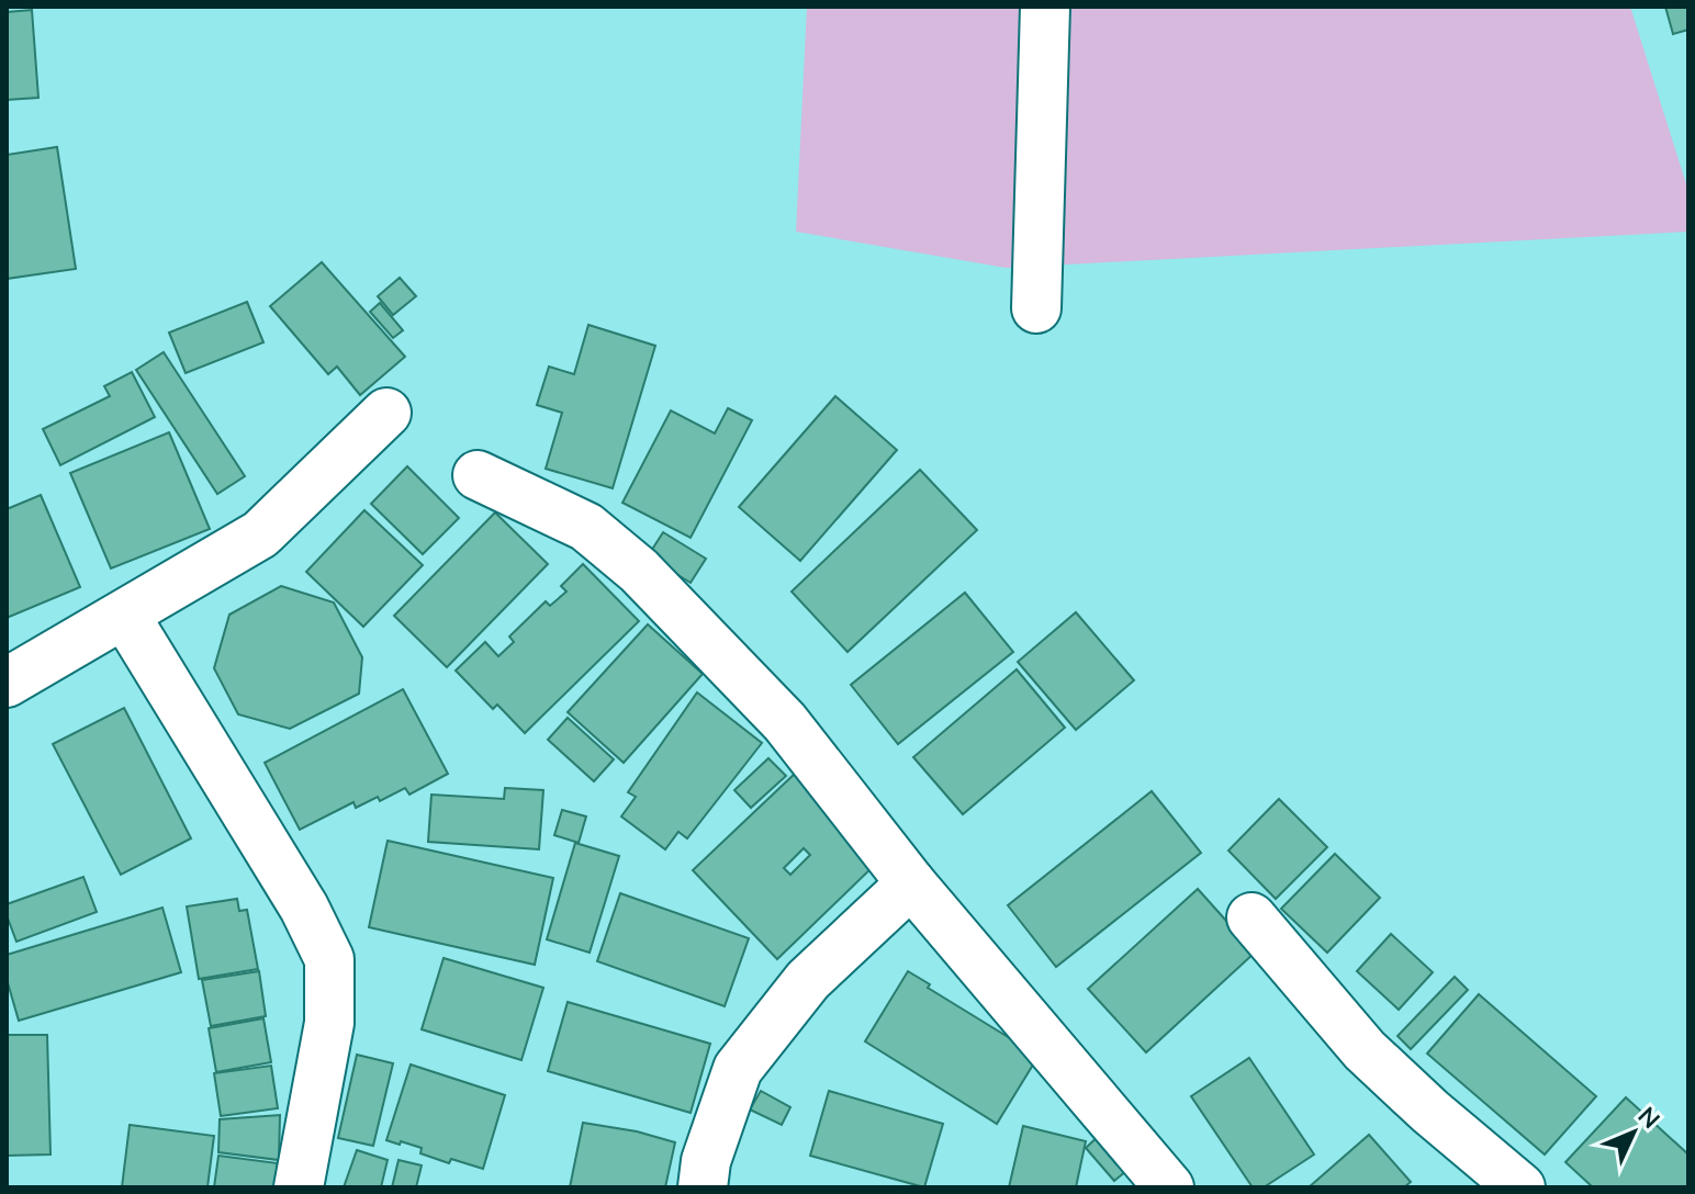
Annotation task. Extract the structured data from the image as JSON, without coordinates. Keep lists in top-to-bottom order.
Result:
{
  "north": "top right"
}
